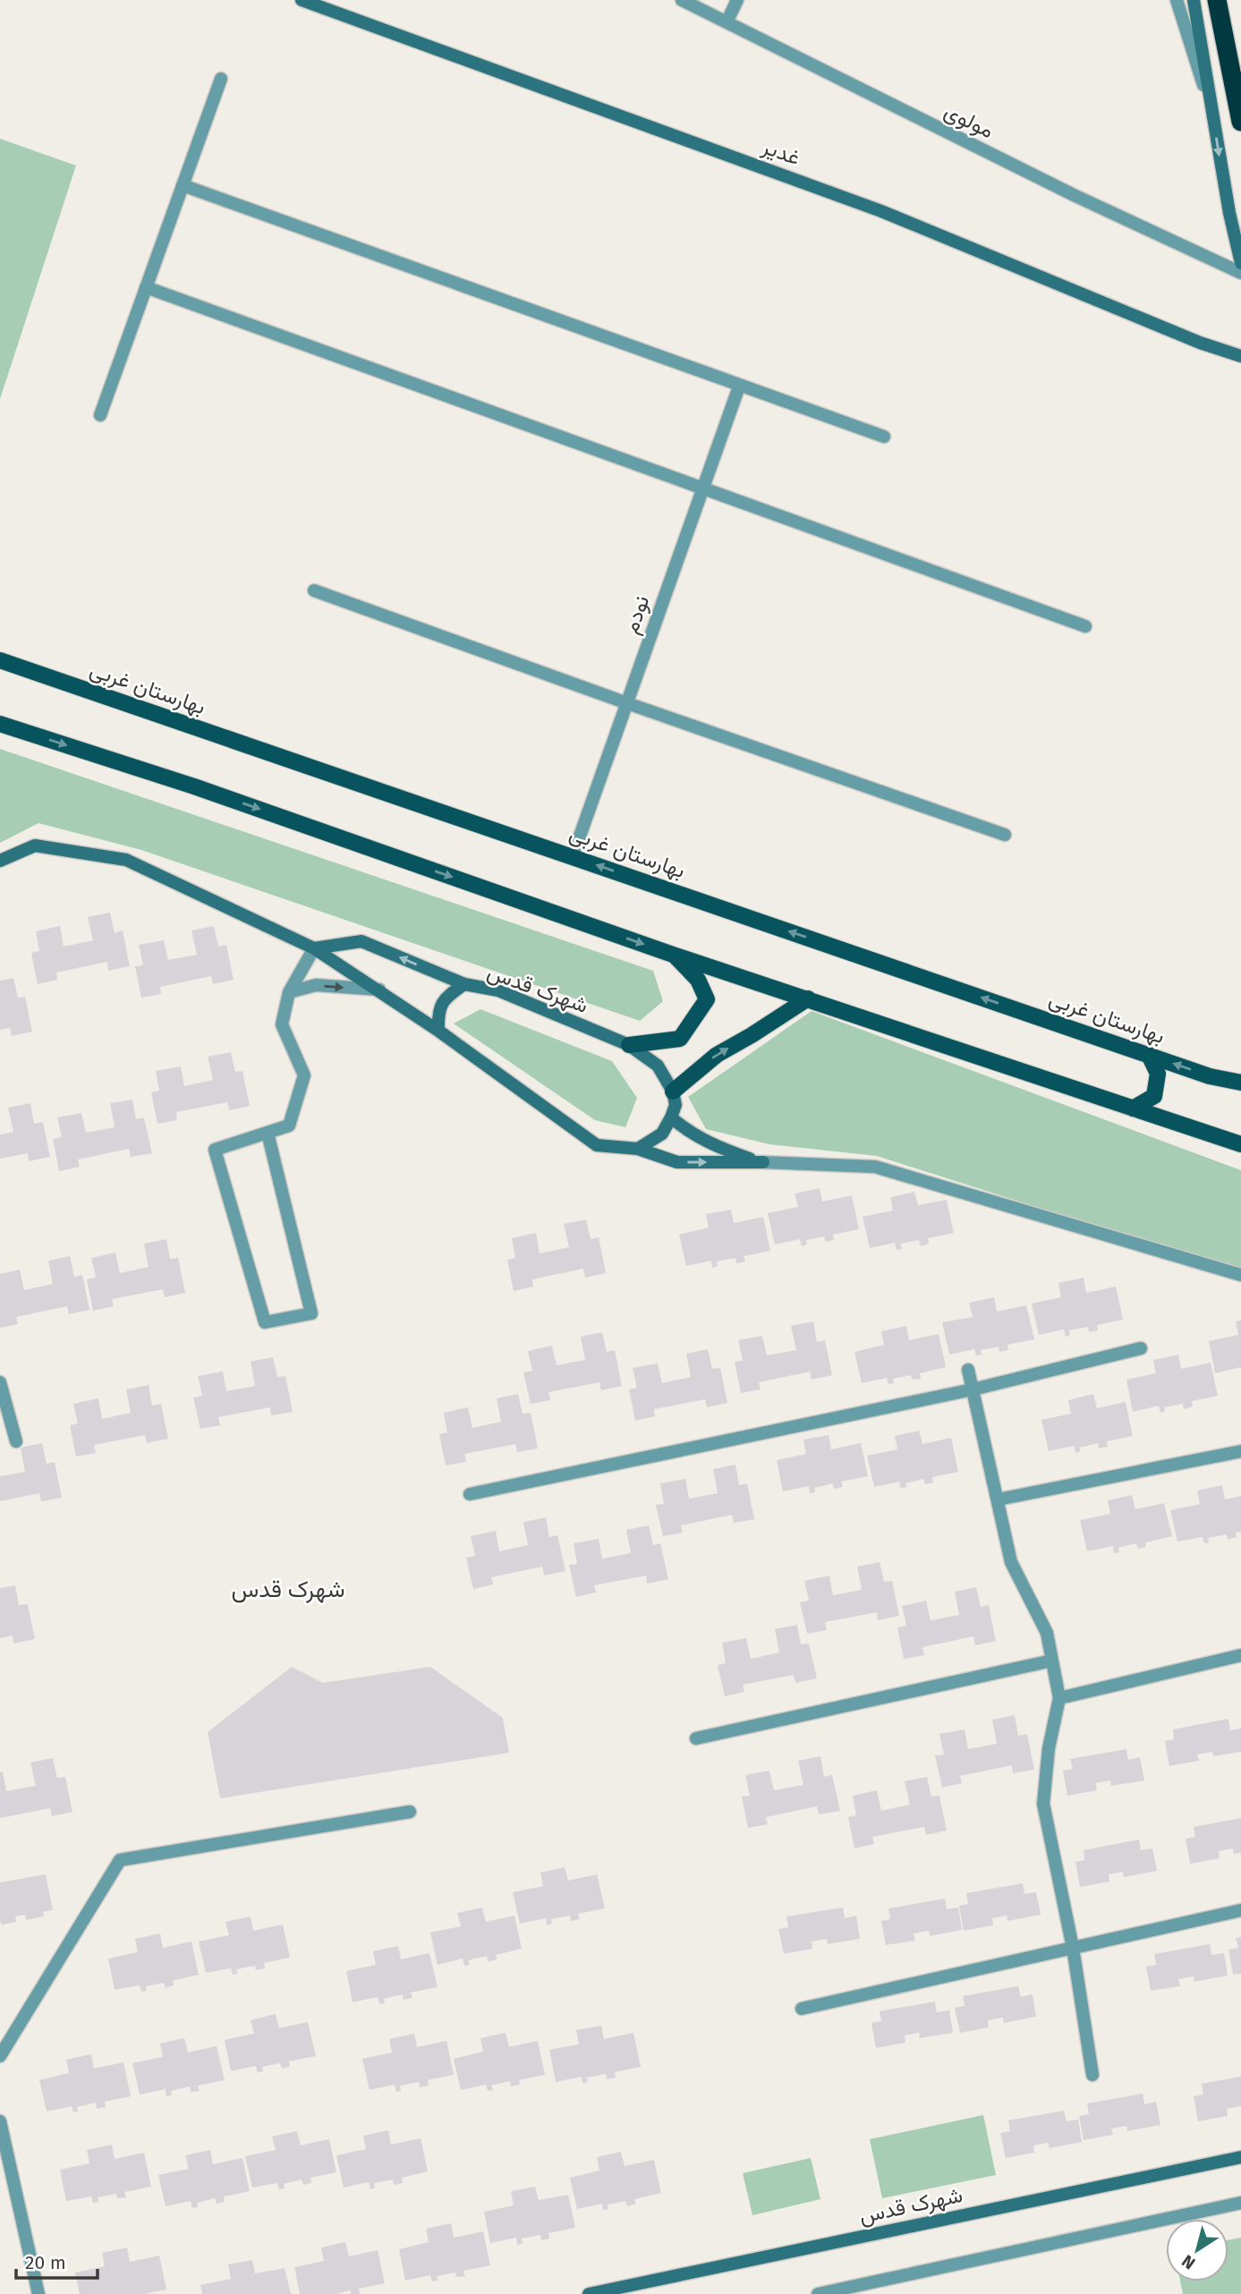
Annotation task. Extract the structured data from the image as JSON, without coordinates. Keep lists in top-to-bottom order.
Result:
{
  "streets": {
    "main road": ["بهارستان غربی"],
    "street": [
      "مولوی",
      "غدیر",
      "نودم",
      "شهرک قدس"
    ]
  },
  "crossings": [
    ["نودم", "بهارستان غربی"]
  ],
  "districts": ["شهرک قدس"],
  "scale_bar": "20 m",
  "north": "bottom left"
}
